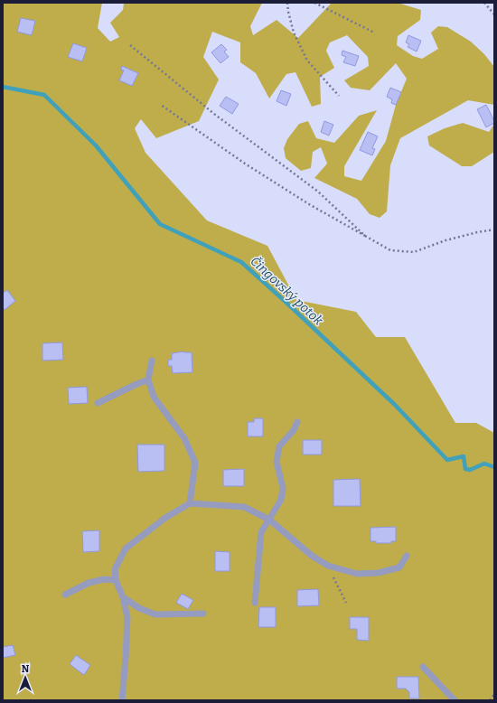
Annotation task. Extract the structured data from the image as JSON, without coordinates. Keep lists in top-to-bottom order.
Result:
{
  "water": ["Čingovský potok"],
  "north": "top"
}
